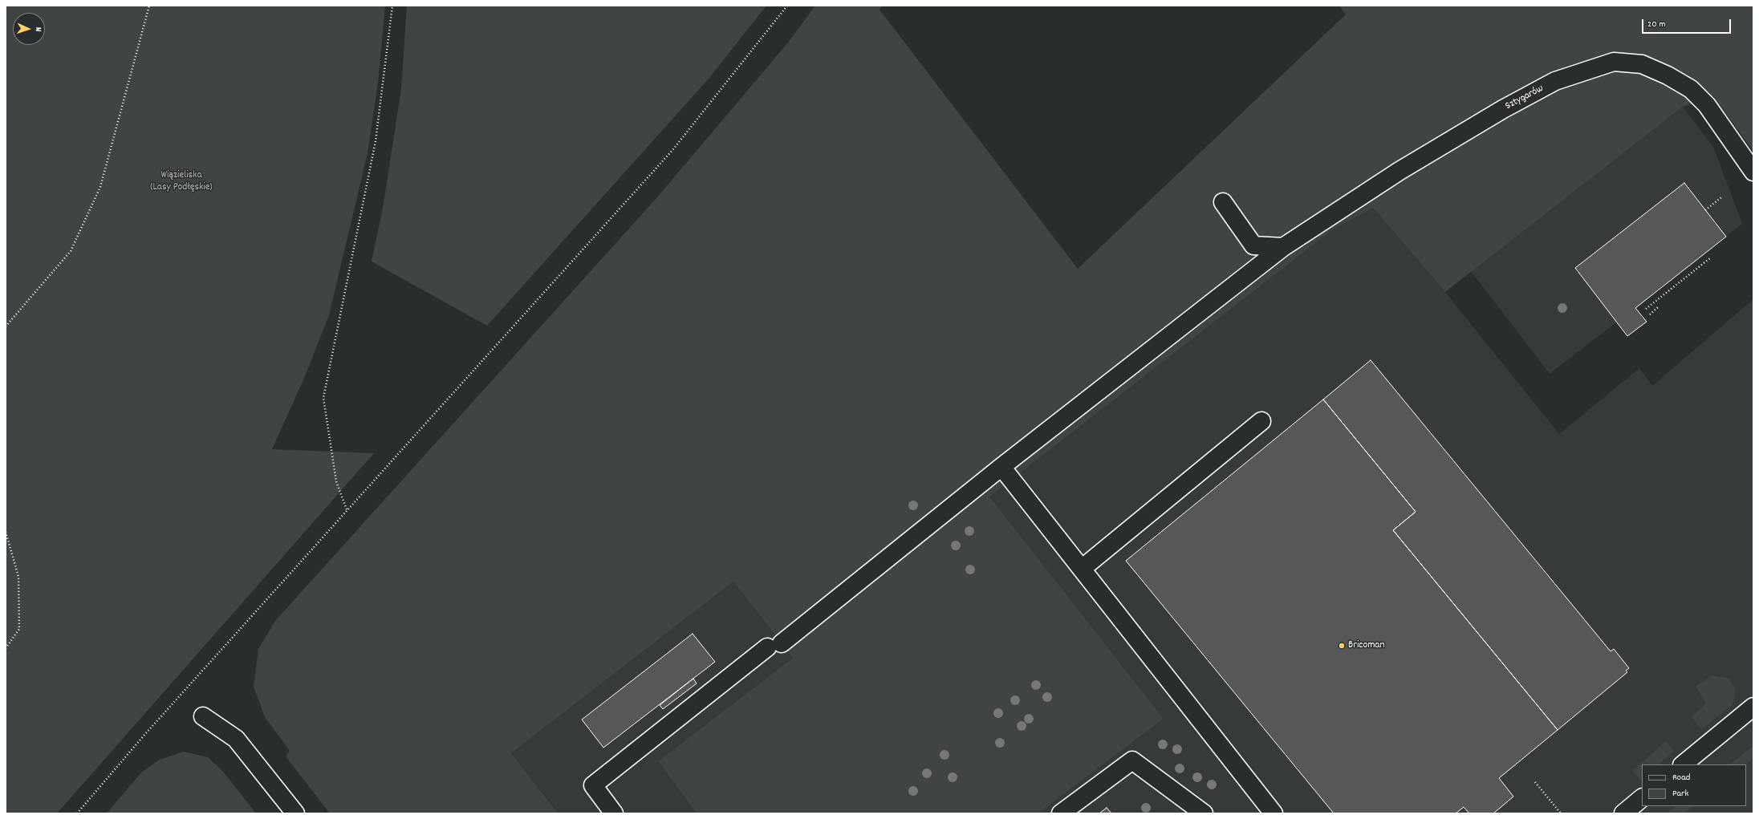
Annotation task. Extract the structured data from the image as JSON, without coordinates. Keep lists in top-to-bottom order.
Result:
{
  "streets": {
    "street": ["Sztygarów"]
  },
  "parks": ["Wiązieliska (Lasy Podłęskie)"],
  "places": ["Bricoman"],
  "legend": ["Road", "Park"],
  "scale_bar": "20 m",
  "north": "right"
}
